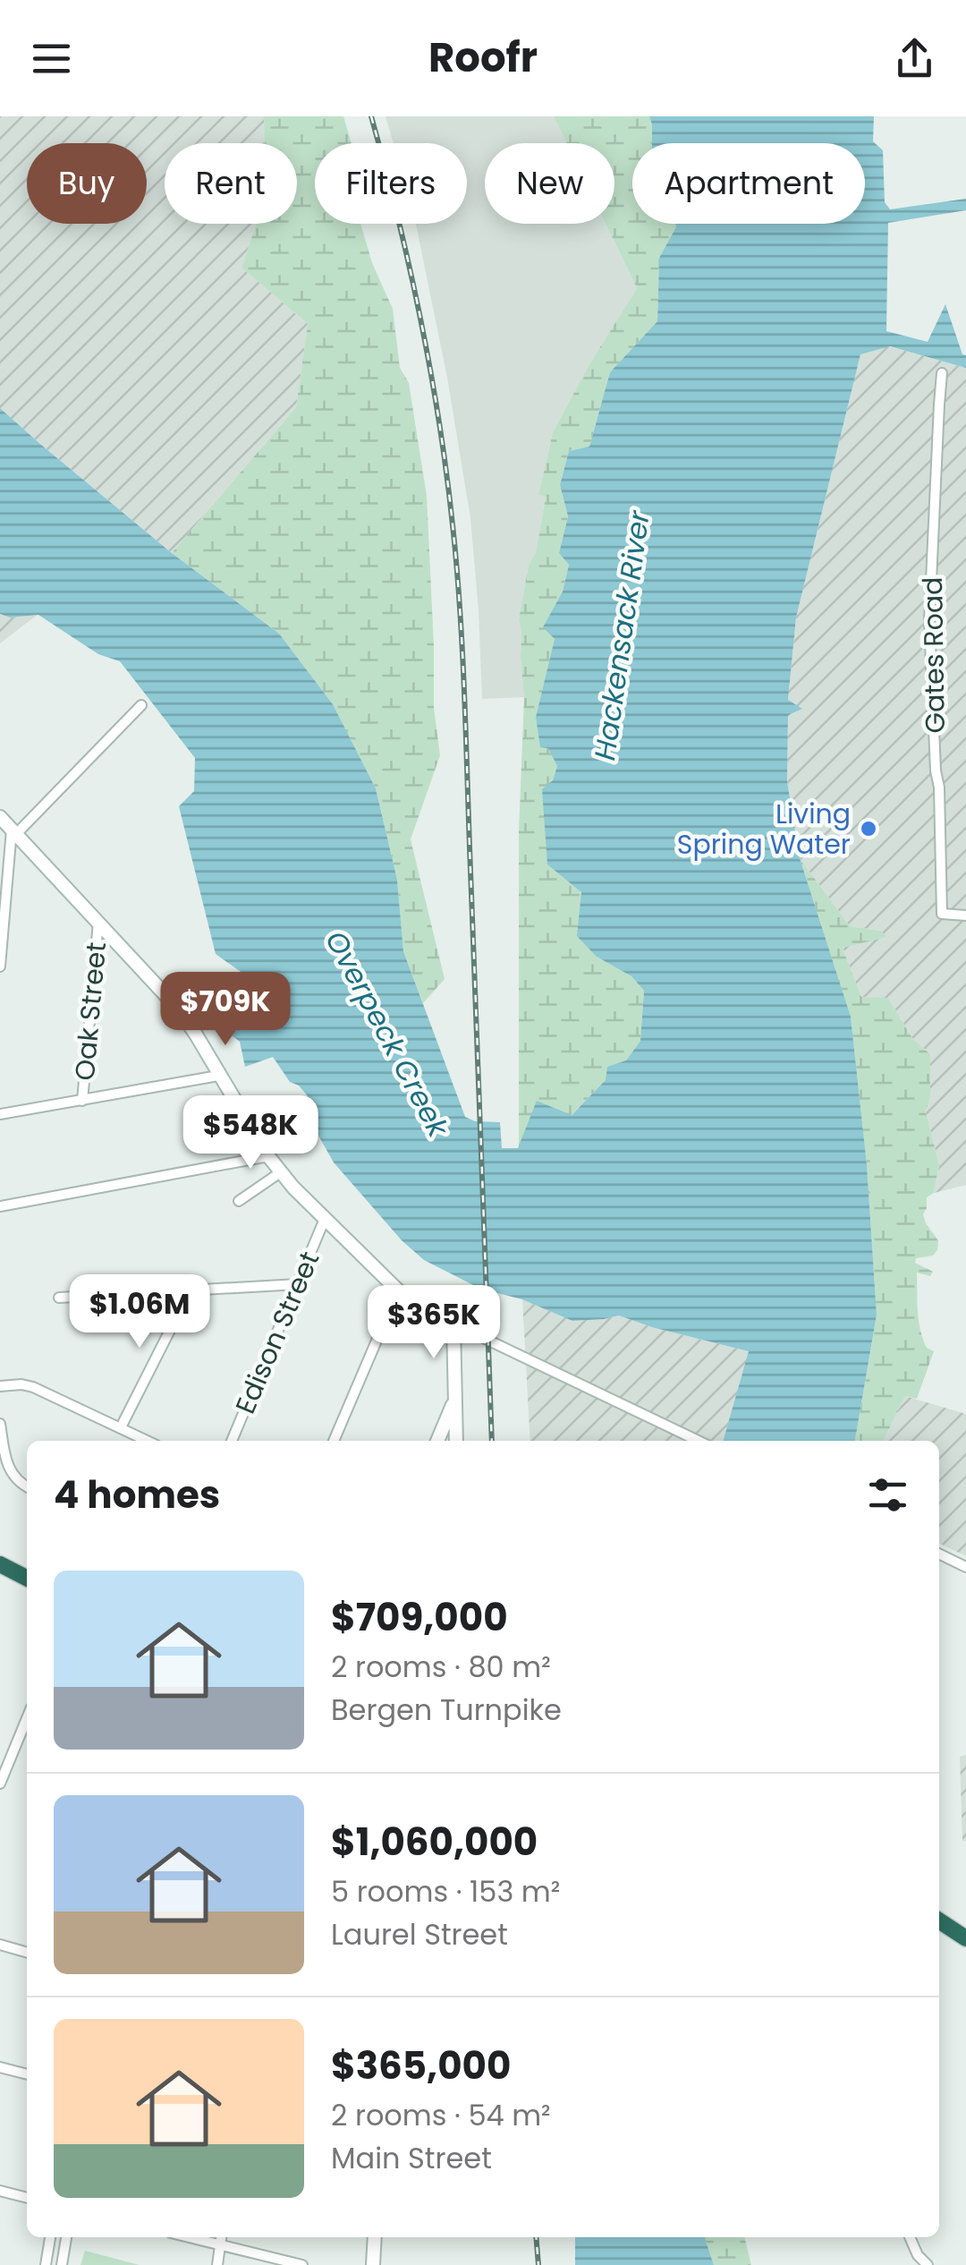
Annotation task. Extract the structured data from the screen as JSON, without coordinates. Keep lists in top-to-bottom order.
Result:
{
  "streets": {
    "street": ["Gates Road", "Oak Street", "Edison Street"]
  },
  "water": ["Hackensack River", "Overpeck Creek"],
  "places": ["Living Spring Water"],
  "page": {
    "header": "Roofr",
    "chip": [
      "Buy",
      "Rent",
      "Filters",
      "New",
      "Apartment"
    ],
    "price": [
      "$709K",
      "$548K",
      "$1.06M",
      "$365K"
    ],
    "heading": "4 homes",
    "list": [
      {
        "name": "$709,000",
        "note": "2 rooms · 80 m² · Bergen Turnpike"
      },
      {
        "name": "$1,060,000",
        "note": "5 rooms · 153 m² · Laurel Street"
      },
      {
        "name": "$365,000",
        "note": "2 rooms · 54 m² · Main Street"
      }
    ]
  }
}
